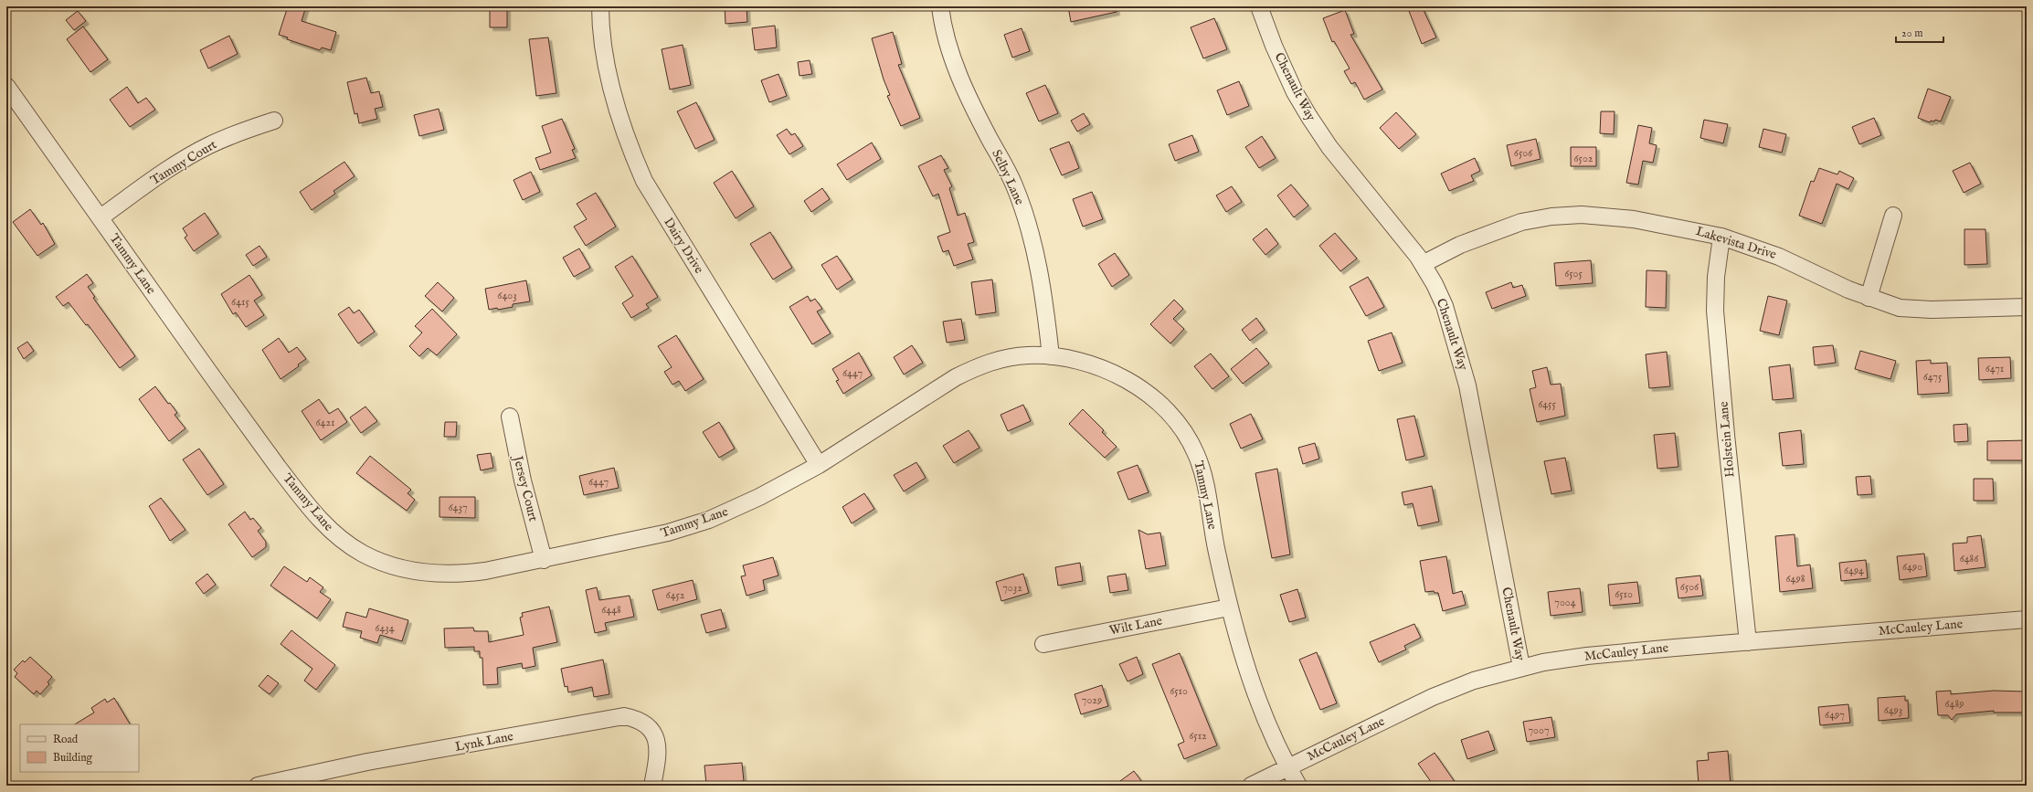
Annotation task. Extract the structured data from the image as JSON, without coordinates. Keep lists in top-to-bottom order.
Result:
{
  "streets": {
    "street": [
      "Chenault Way",
      "Tammy Court",
      "Selby Lane",
      "Lakevista Drive",
      "Dairy Drive",
      "Tammy Lane",
      "Holstein Lane",
      "Jersey Court",
      "Wilt Lane",
      "McCauley Lane",
      "Lynk Lane"
    ]
  },
  "crossings": [
    ["Chenault Way", "Lakevista Drive"],
    ["Chenault Way", "McCauley Lane"],
    ["Tammy Court", "Tammy Lane"],
    ["Selby Lane", "Tammy Lane"],
    ["Lakevista Drive", "Holstein Lane"],
    ["Dairy Drive", "Tammy Lane"],
    ["Tammy Lane", "Jersey Court"],
    ["Tammy Lane", "Wilt Lane"],
    ["Tammy Lane", "McCauley Lane"],
    ["Holstein Lane", "McCauley Lane"]
  ],
  "house_numbers": [
    "6506",
    "6502",
    "6505",
    "6403",
    "6415",
    "6471",
    "6447",
    "6475",
    "6455",
    "6421",
    "6447",
    "6437",
    "6486",
    "6490",
    "6494",
    "6498",
    "6506",
    "7032",
    "6510",
    "6452",
    "7004",
    "6448",
    "6434",
    "6510",
    "7029",
    "6489",
    "6493",
    "6497",
    "7007",
    "6512"
  ],
  "legend": ["Road", "Building"],
  "scale_bar": "20 m"
}
